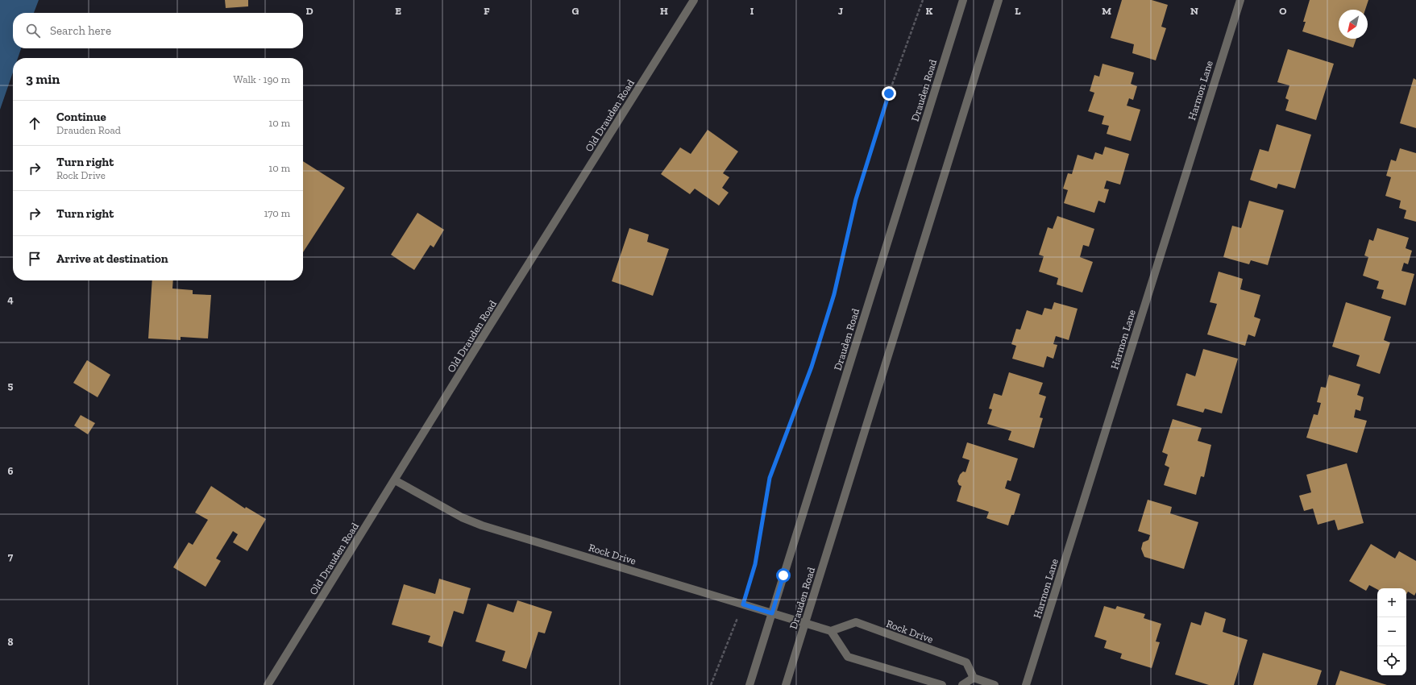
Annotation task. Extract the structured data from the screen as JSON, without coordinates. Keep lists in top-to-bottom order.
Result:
{
  "streets": {
    "street": [
      "Drauden Road",
      "Harmon Lane",
      "Old Drauden Road",
      "Rock Drive"
    ]
  },
  "crossings": [
    ["Drauden Road", "Rock Drive"],
    ["Old Drauden Road", "Rock Drive"]
  ],
  "north": "bottom left",
  "page": {
    "search": "Search here",
    "heading": ["3 min", "Walk · 190 m"],
    "list": [
      ["Continue", "Drauden Road", "10 m"],
      ["Turn right", "Rock Drive", "10 m"],
      ["Turn right", "170 m"],
      "Arrive at destination"
    ],
    "map_buttons": ["+", "−"]
  },
  "grid": {
    "columns": [
      "D",
      "E",
      "F",
      "G",
      "H",
      "I",
      "J",
      "K",
      "L",
      "M",
      "N",
      "O"
    ],
    "rows": [
      "4",
      "5",
      "6",
      "7",
      "8"
    ]
  }
}
